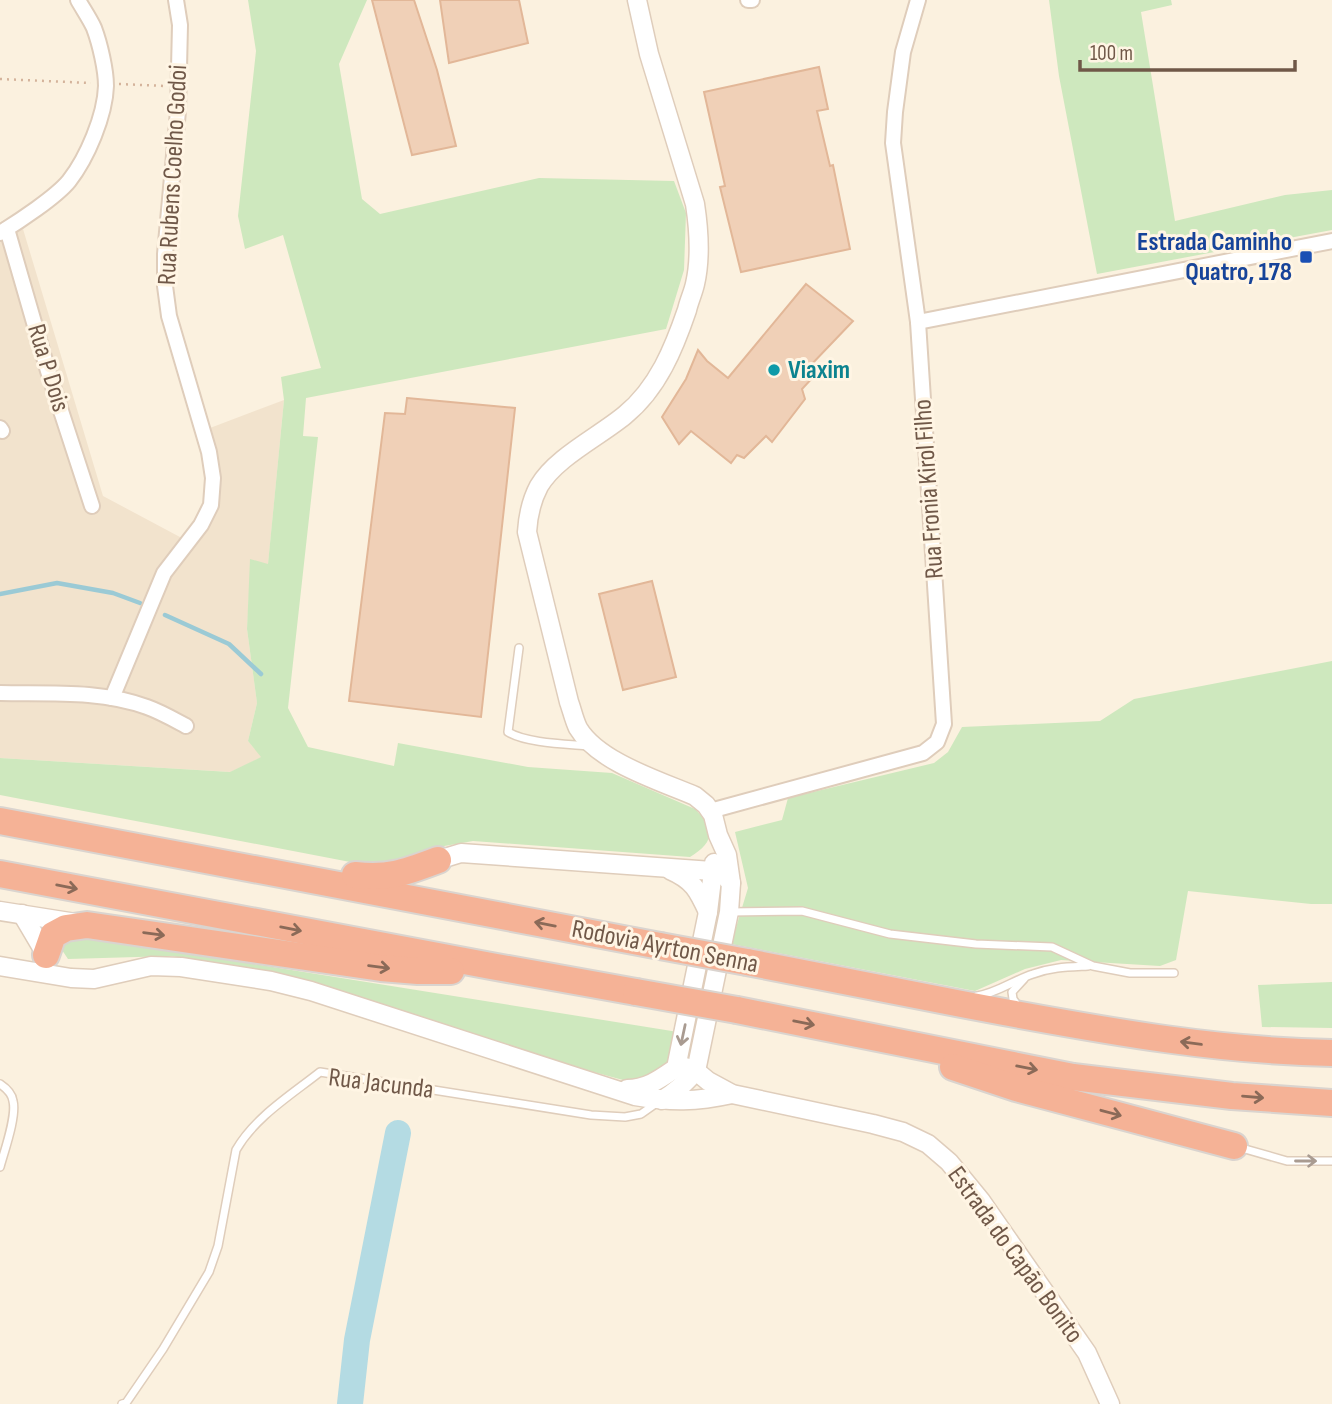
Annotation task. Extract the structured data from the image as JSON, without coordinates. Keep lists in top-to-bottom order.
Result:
{
  "streets": {
    "highway": ["Rodovia Ayrton Senna"],
    "street": [
      "Rua Rubens Coelho Godoi",
      "Rua P Dois",
      "Rua Fronia Kirol Filho",
      "Estrada do Capão Bonito"
    ],
    "lane": ["Rua Jacunda"]
  },
  "places": {
    "transit": ["Estrada Caminho Quatro, 178"],
    "other": ["Viaxim"]
  },
  "scale_bar": "100 m"
}
